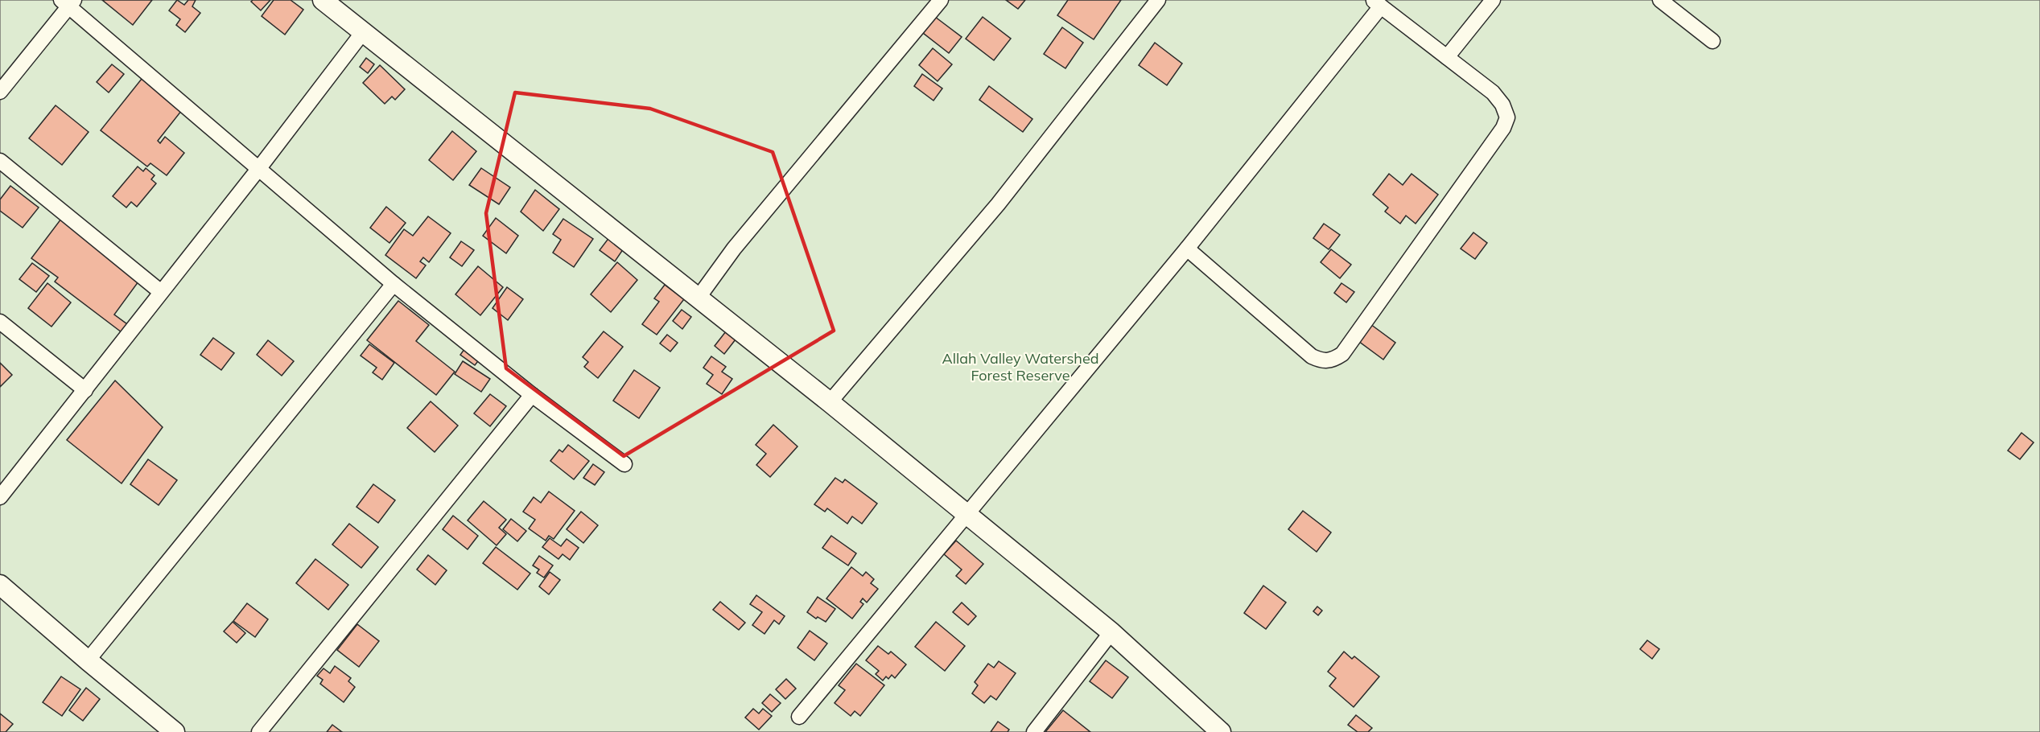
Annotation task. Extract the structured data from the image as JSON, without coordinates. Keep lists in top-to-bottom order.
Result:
{
  "parks": ["Allah Valley Watershed Forest Reserve"]
}
